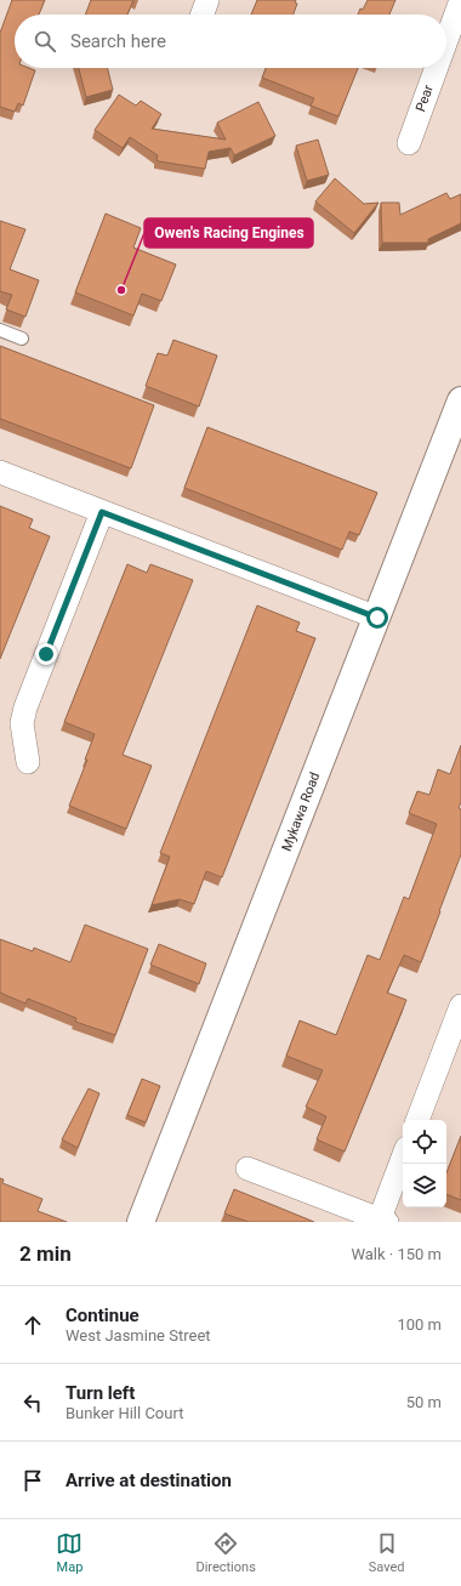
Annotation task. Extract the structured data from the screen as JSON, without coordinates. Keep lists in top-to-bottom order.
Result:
{
  "streets": {
    "main road": ["Mykawa Road"],
    "street": ["Pear"]
  },
  "places": ["Owen's Racing Engines"],
  "page": {
    "search": "Search here",
    "heading": ["2 min", "Walk · 150 m"],
    "list": [
      ["Continue", "West Jasmine Street", "100 m"],
      ["Turn left", "Bunker Hill Court", "50 m"],
      "Arrive at destination"
    ],
    "nav": ["Map", "Directions", "Saved"]
  }
}
